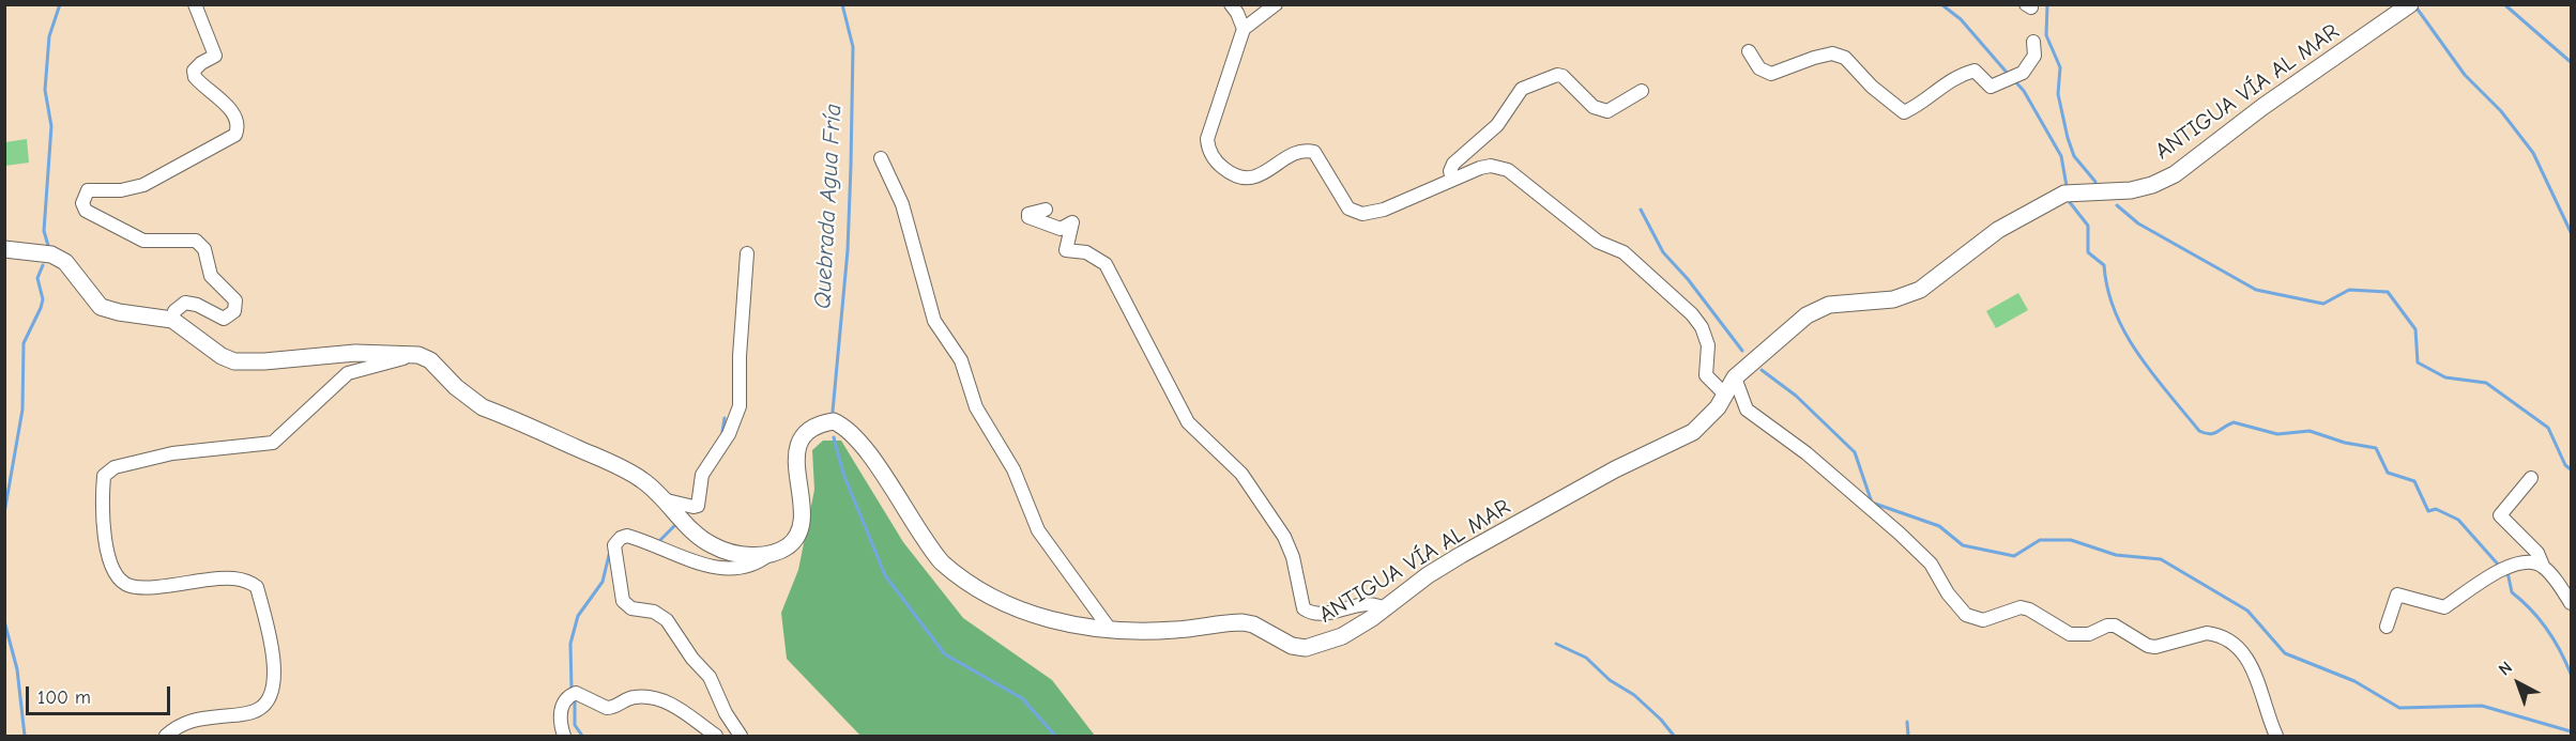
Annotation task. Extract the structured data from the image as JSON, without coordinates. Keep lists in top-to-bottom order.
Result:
{
  "streets": {
    "main road": ["ANTIGUA VÍA AL MAR"]
  },
  "water": ["Quebrada Agua Fría"],
  "scale_bar": "100 m",
  "north": "top left"
}
